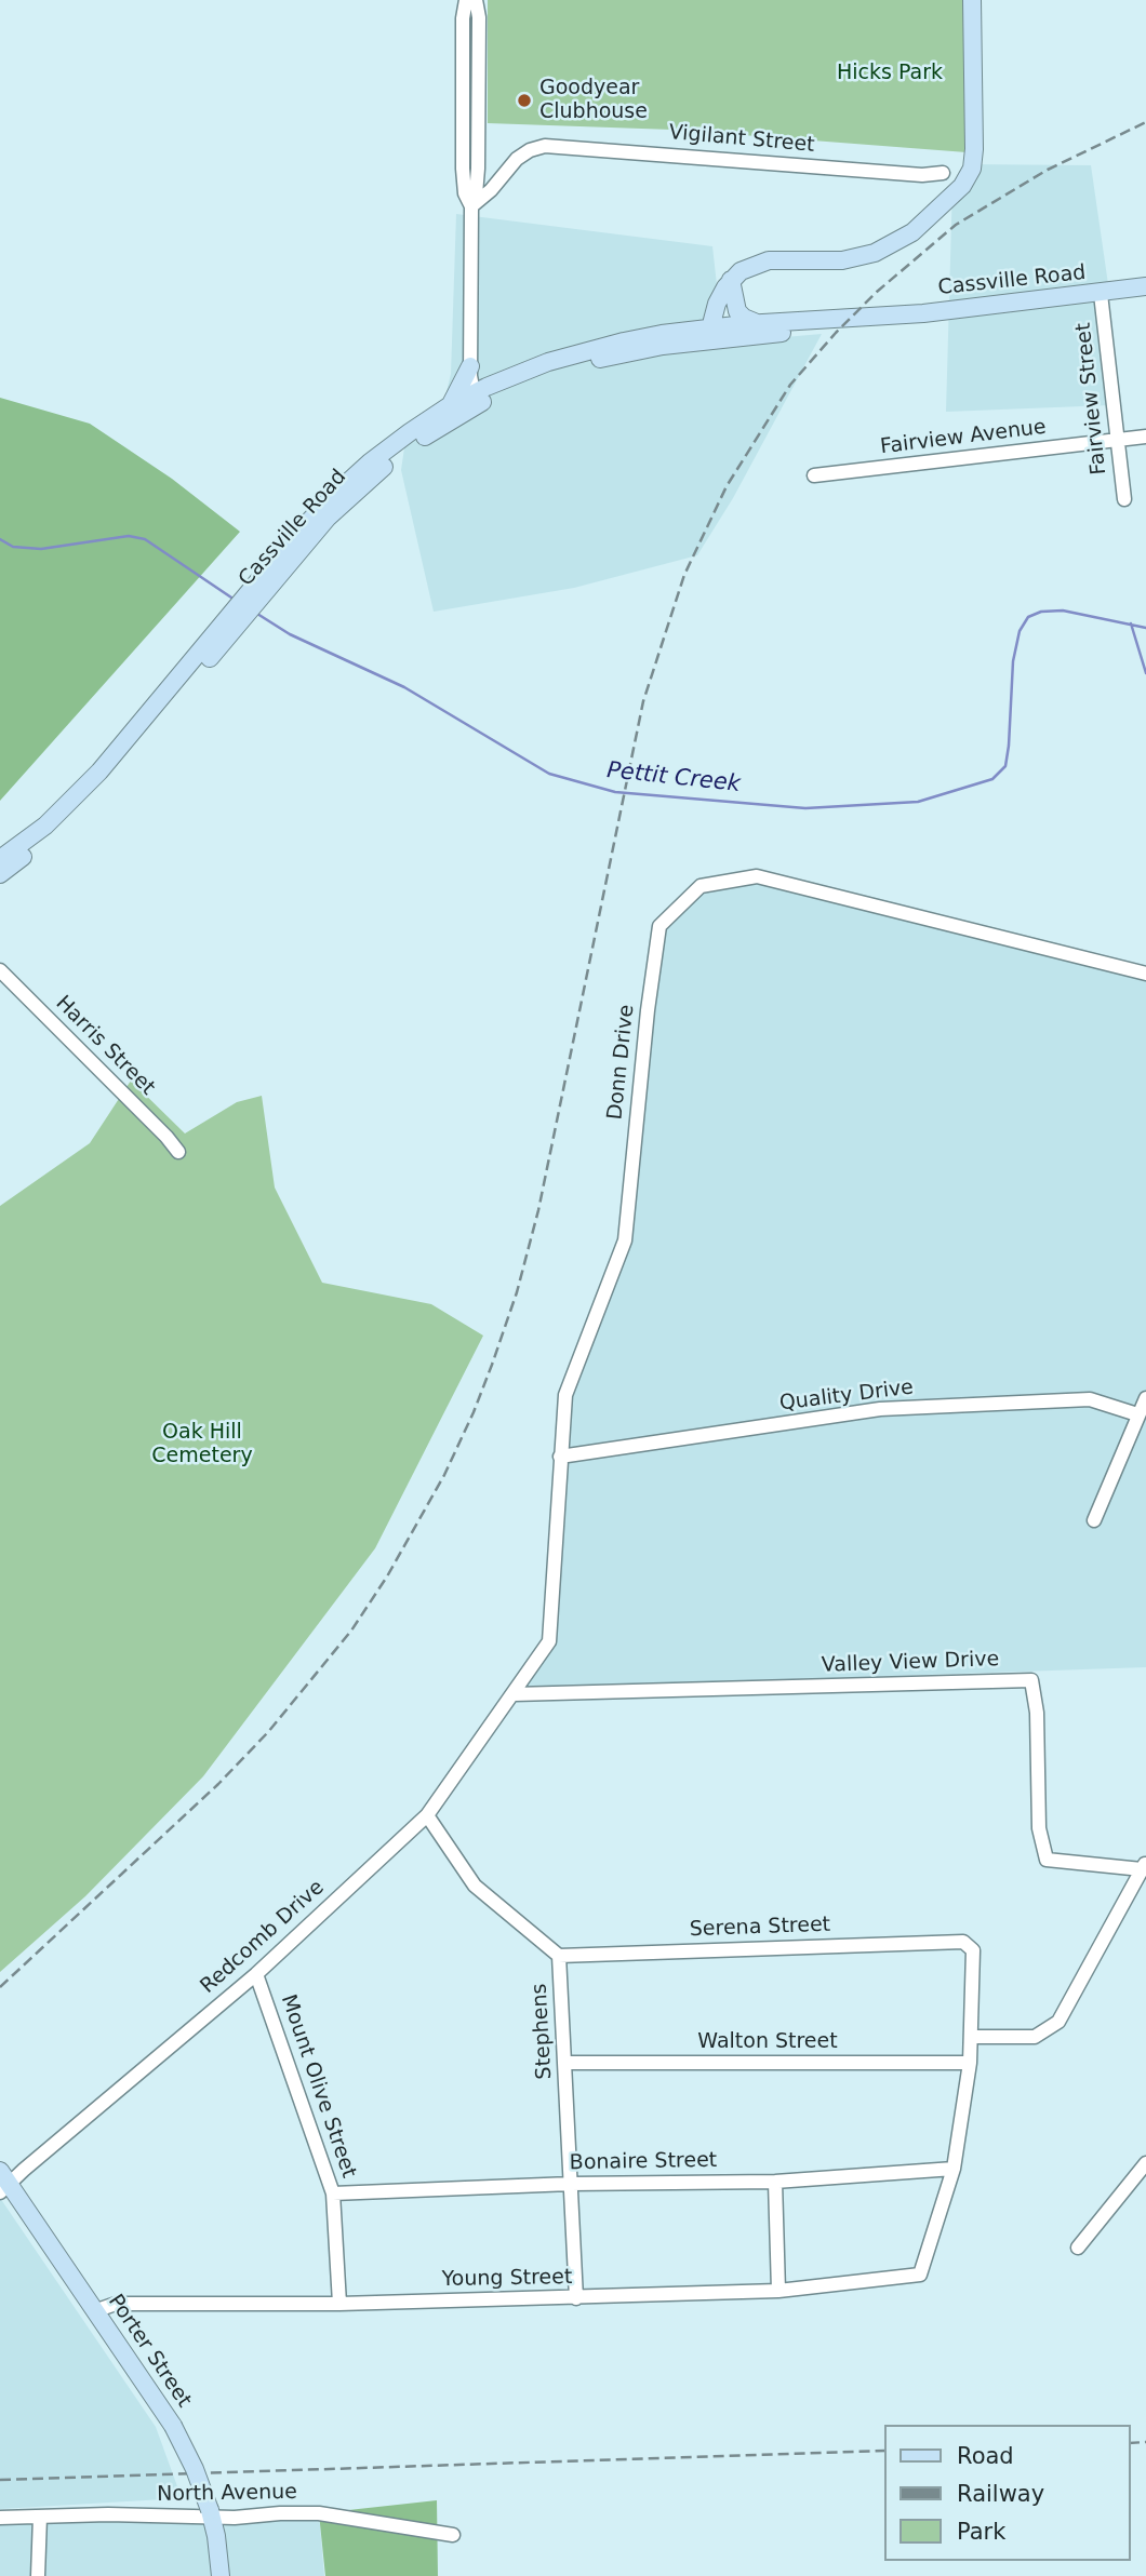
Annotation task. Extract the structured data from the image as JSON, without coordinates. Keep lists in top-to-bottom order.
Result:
{
  "streets": {
    "main road": ["Cassville Road", "Porter Street"],
    "street": [
      "Vigilant Street",
      "Fairview Street",
      "Fairview Avenue",
      "Harris Street",
      "Donn Drive",
      "Quality Drive",
      "Valley View Drive",
      "Serena Street",
      "Redcomb Drive",
      "Stephens",
      "Walton Street",
      "Mount Olive Street",
      "Bonaire Street",
      "Young Street",
      "North Avenue"
    ]
  },
  "crossings": [
    ["Cassville Road", "Fairview Street"],
    ["Fairview Street", "Fairview Avenue"],
    ["Donn Drive", "Quality Drive"],
    ["Donn Drive", "Valley View Drive"],
    ["Donn Drive", "Redcomb Drive"],
    ["Valley View Drive", "Redcomb Drive"],
    ["Serena Street", "Stephens"],
    ["Redcomb Drive", "Stephens"],
    ["Redcomb Drive", "Mount Olive Street"],
    ["Redcomb Drive", "Porter Street"],
    ["Stephens", "Walton Street"],
    ["Stephens", "Bonaire Street"],
    ["Stephens", "Young Street"],
    ["Mount Olive Street", "Bonaire Street"],
    ["Mount Olive Street", "Young Street"],
    ["Bonaire Street", "Young Street"],
    ["Young Street", "Porter Street"],
    ["Porter Street", "North Avenue"]
  ],
  "water": ["Pettit Creek"],
  "parks": ["Hicks Park", "Oak Hill Cemetery"],
  "places": ["Goodyear Clubhouse"],
  "legend": ["Road", "Railway", "Park"]
}
